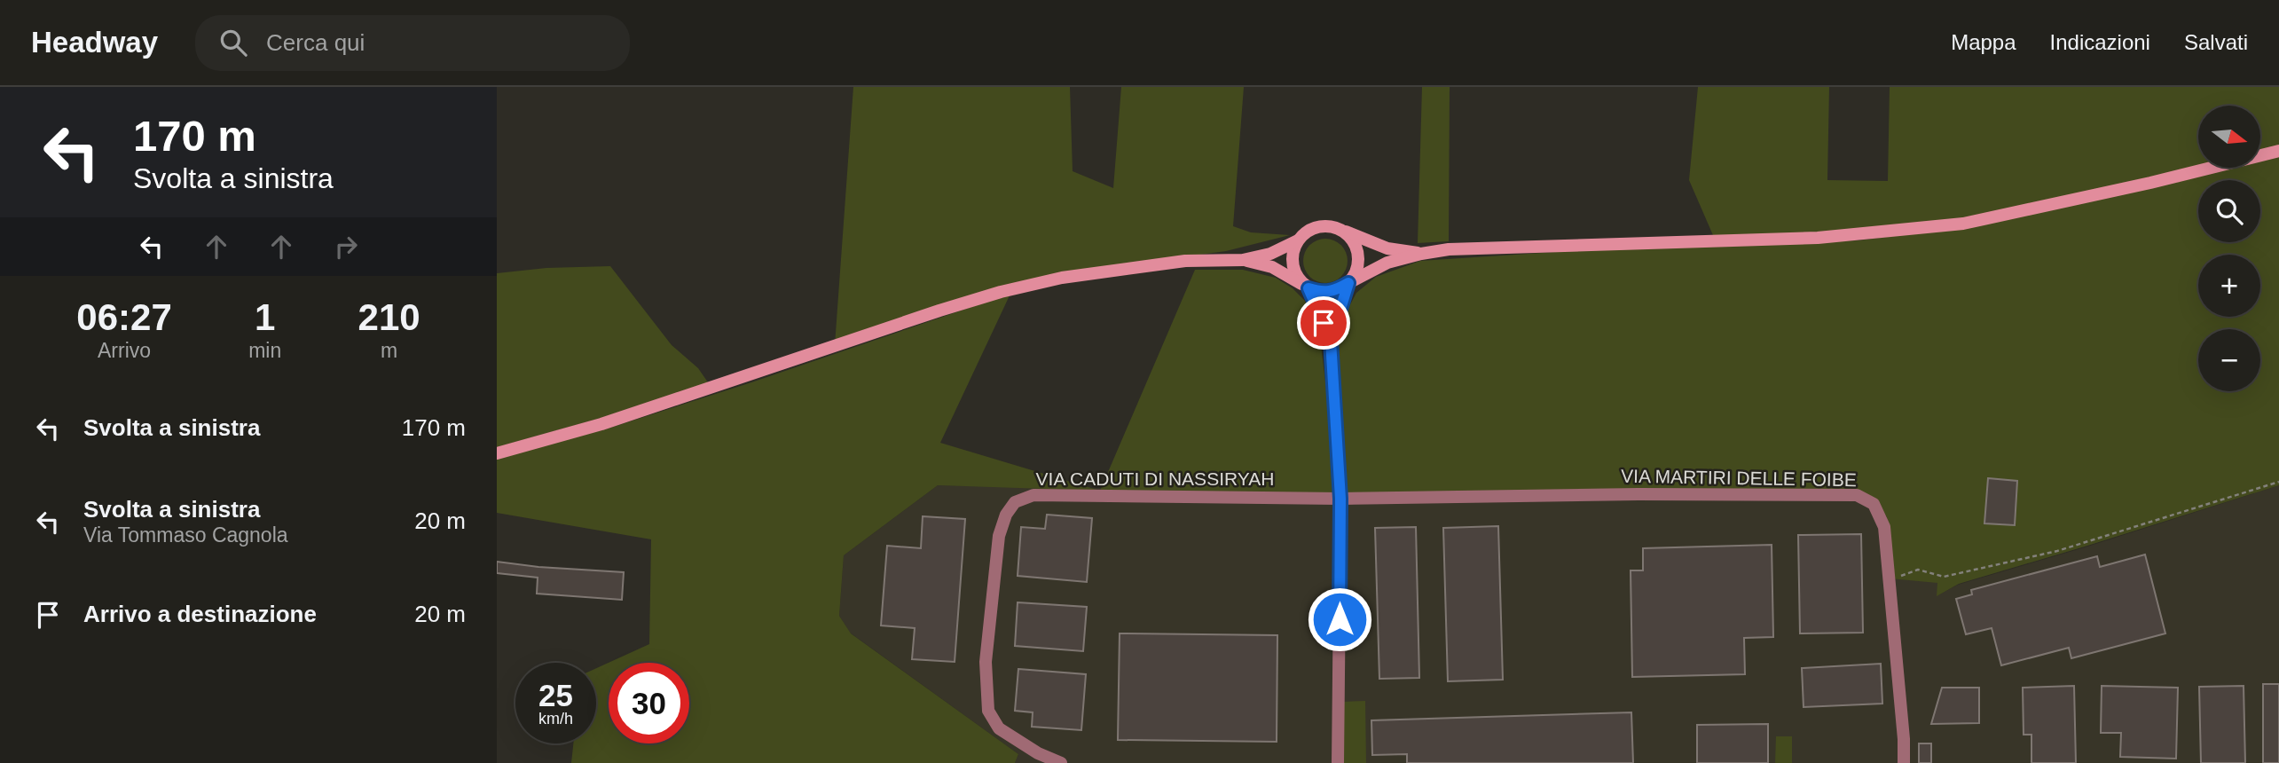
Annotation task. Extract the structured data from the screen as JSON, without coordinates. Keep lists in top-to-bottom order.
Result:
{
  "streets": {
    "street": ["VIA MARTIRI DELLE FOIBE", "VIA CADUTI DI NASSIRYAH"]
  },
  "crossings": [
    ["VIA MARTIRI DELLE FOIBE", "VIA CADUTI DI NASSIRYAH"]
  ],
  "north": "right",
  "page": {
    "header": "Headway",
    "search": "Cerca qui",
    "nav": ["Mappa", "Indicazioni", "Salvati"],
    "turn": ["170 m", "Svolta a sinistra"],
    "map_buttons": ["+", "−"],
    "eta": [
      "06:27",
      "Arrivo",
      "1",
      "min",
      "210",
      "m"
    ],
    "list": [
      {
        "name": "Svolta a sinistra",
        "value": "170 m"
      },
      {
        "name": "Svolta a sinistra",
        "note": "Via Tommaso Cagnola",
        "value": "20 m"
      },
      {
        "name": "Arrivo a destinazione",
        "value": "20 m"
      }
    ],
    "speed": "25 km/h",
    "limit": "30"
  }
}
